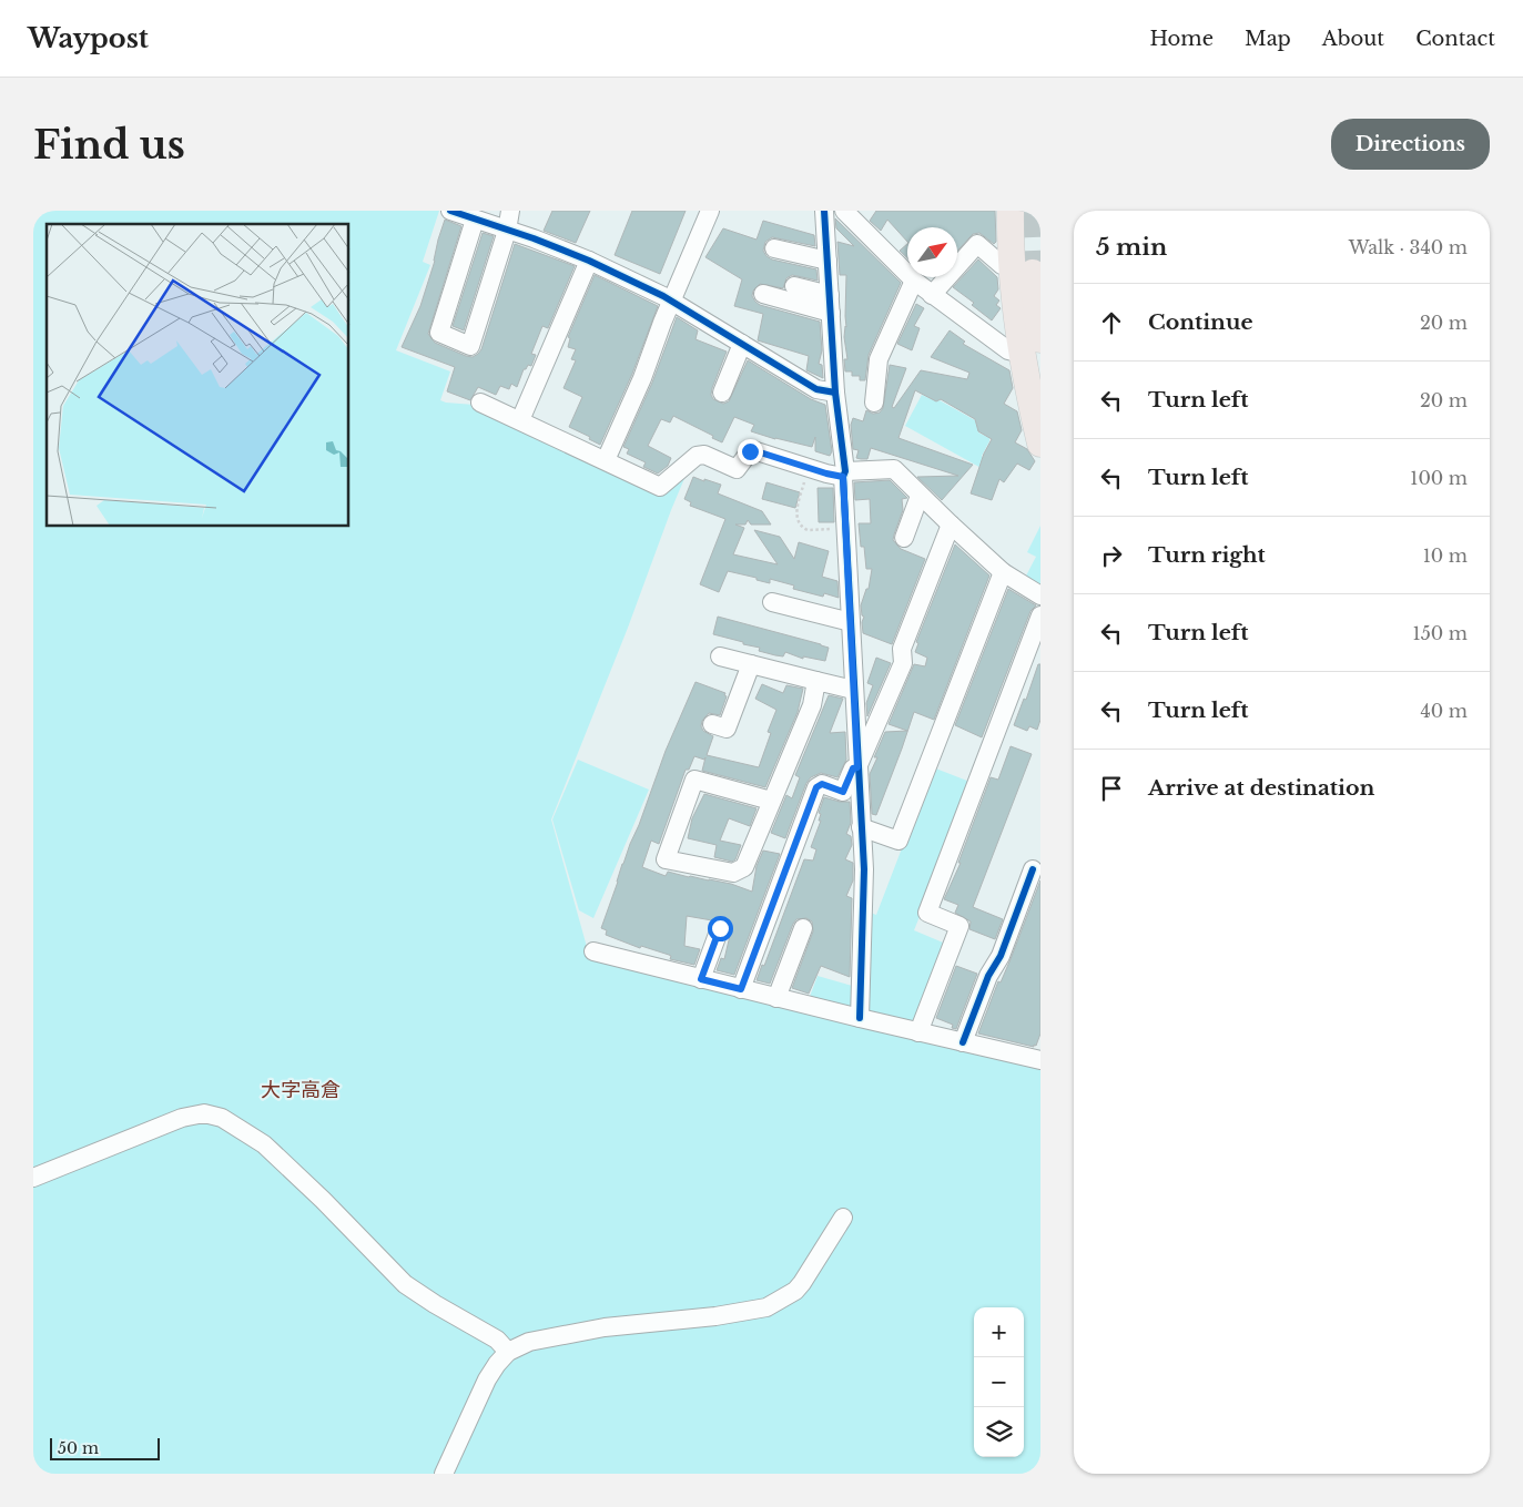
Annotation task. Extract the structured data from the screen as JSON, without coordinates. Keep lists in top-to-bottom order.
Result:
{
  "districts": ["大字高倉"],
  "scale_bar": "50 m",
  "north": "top right",
  "page": {
    "header": "Waypost",
    "nav": [
      "Home",
      "Map",
      "About",
      "Contact"
    ],
    "buttons": "Directions",
    "title": "Find us",
    "heading": ["5 min", "Walk · 340 m"],
    "list": [
      ["Continue", "20 m"],
      ["Turn left", "20 m"],
      ["Turn left", "100 m"],
      ["Turn right", "10 m"],
      ["Turn left", "150 m"],
      ["Turn left", "40 m"],
      "Arrive at destination"
    ],
    "map_buttons": ["+", "−"],
    "scale": "50 m"
  }
}
